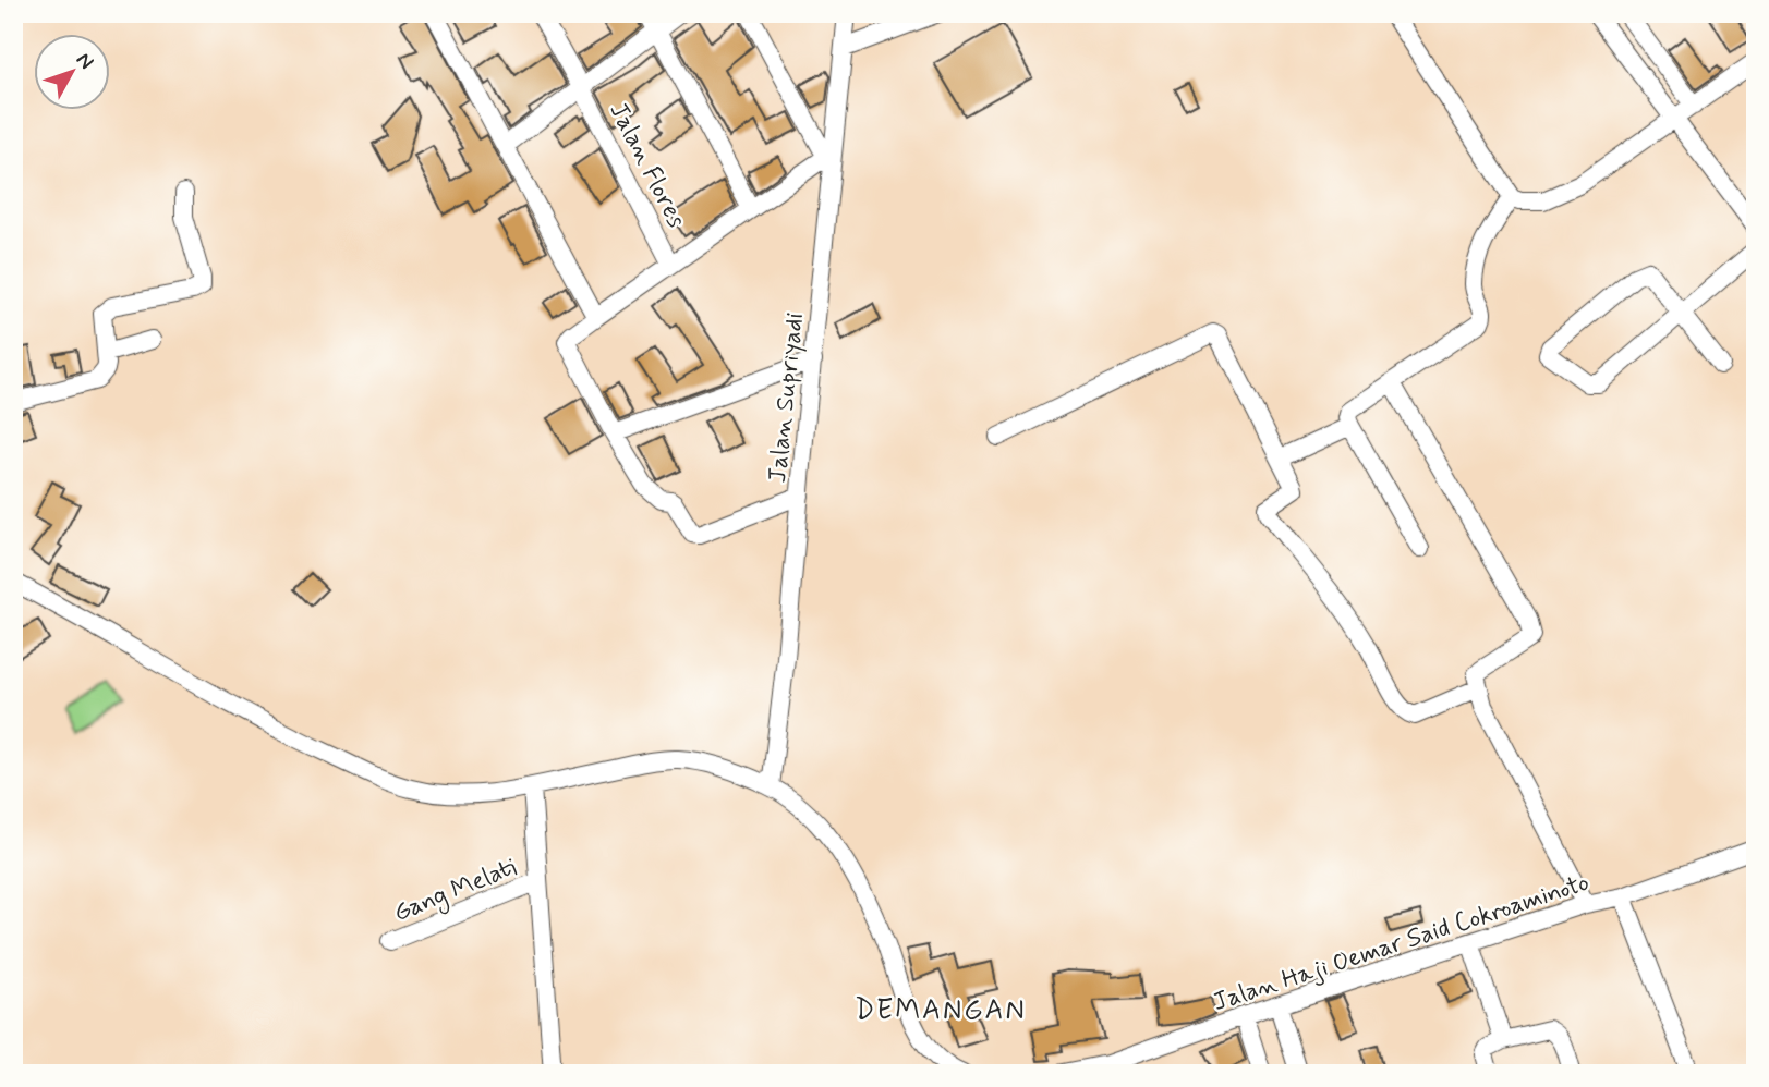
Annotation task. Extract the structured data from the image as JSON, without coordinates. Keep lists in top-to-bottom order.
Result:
{
  "streets": {
    "street": [
      "Jalan Flores",
      "Jalan Supriyadi",
      "Gang Melati",
      "Jalan Haji Oemar Said Cokroaminoto"
    ]
  },
  "districts": ["DEMANGAN"],
  "north": "top right"
}
